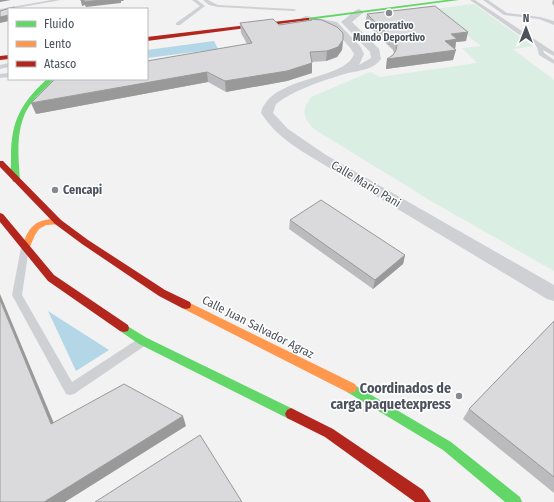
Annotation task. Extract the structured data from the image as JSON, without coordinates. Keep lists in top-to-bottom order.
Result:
{
  "streets": {
    "street": ["Calle Mario Pani", "Calle Juan Salvador Agraz"]
  },
  "places": ["Corporativo Mundo Deportivo", "Cencapi", "Coordinados de carga paquetexpress"],
  "legend": ["Fluido", "Lento", "Atasco"],
  "north": "top"
}
